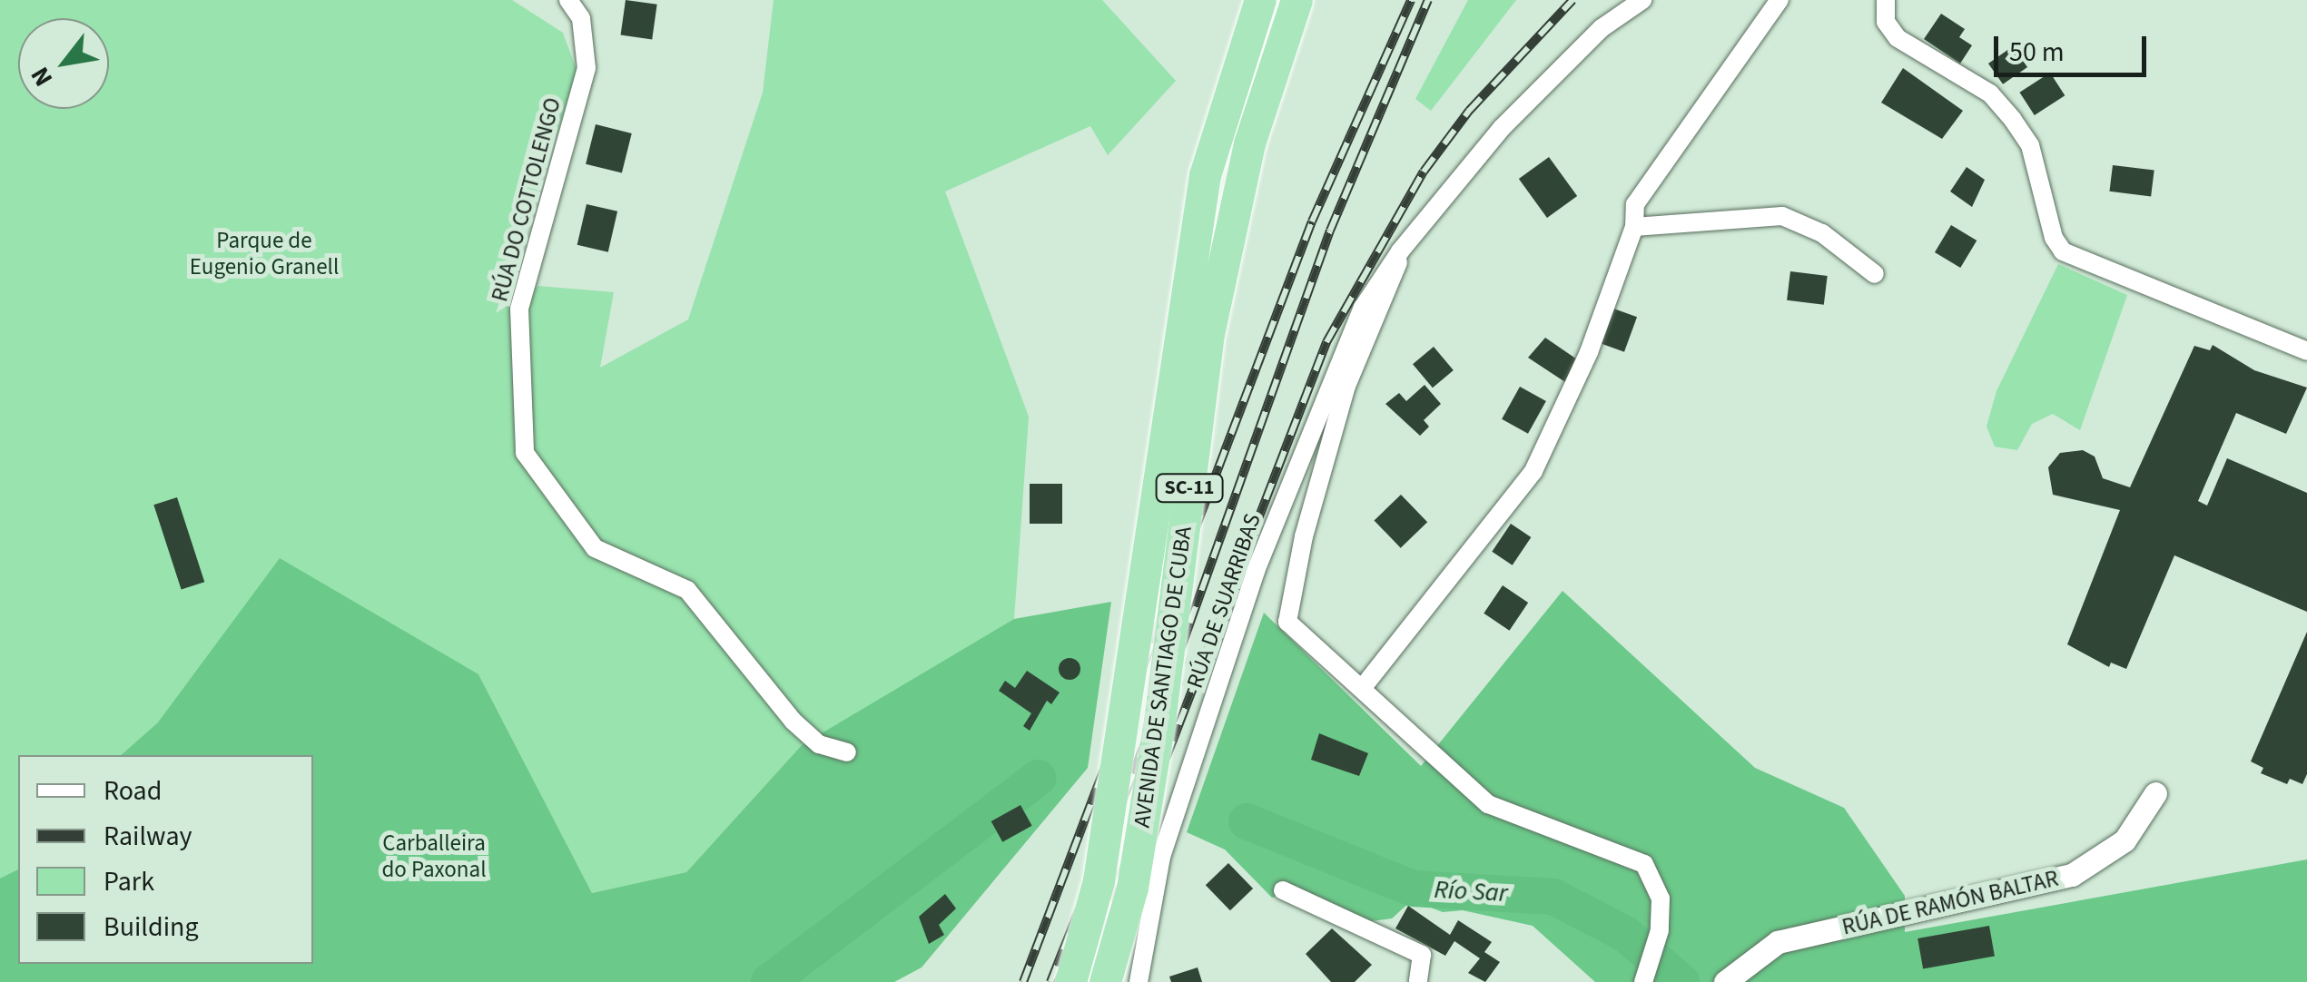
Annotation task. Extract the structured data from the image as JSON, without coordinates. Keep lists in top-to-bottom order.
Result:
{
  "streets": {
    "highway": ["SC-11", "AVENIDA DE SANTIAGO DE CUBA"],
    "street": ["RÚA DO COTTOLENGO", "RÚA DE SUARRIBAS", "RÚA DE RAMÓN BALTAR"]
  },
  "water": ["Río Sar"],
  "parks": ["Parque de Eugenio Granell", "Carballeira do Paxonal"],
  "legend": [
    "Road",
    "Railway",
    "Park",
    "Building"
  ],
  "scale_bar": "50 m",
  "north": "bottom left"
}
